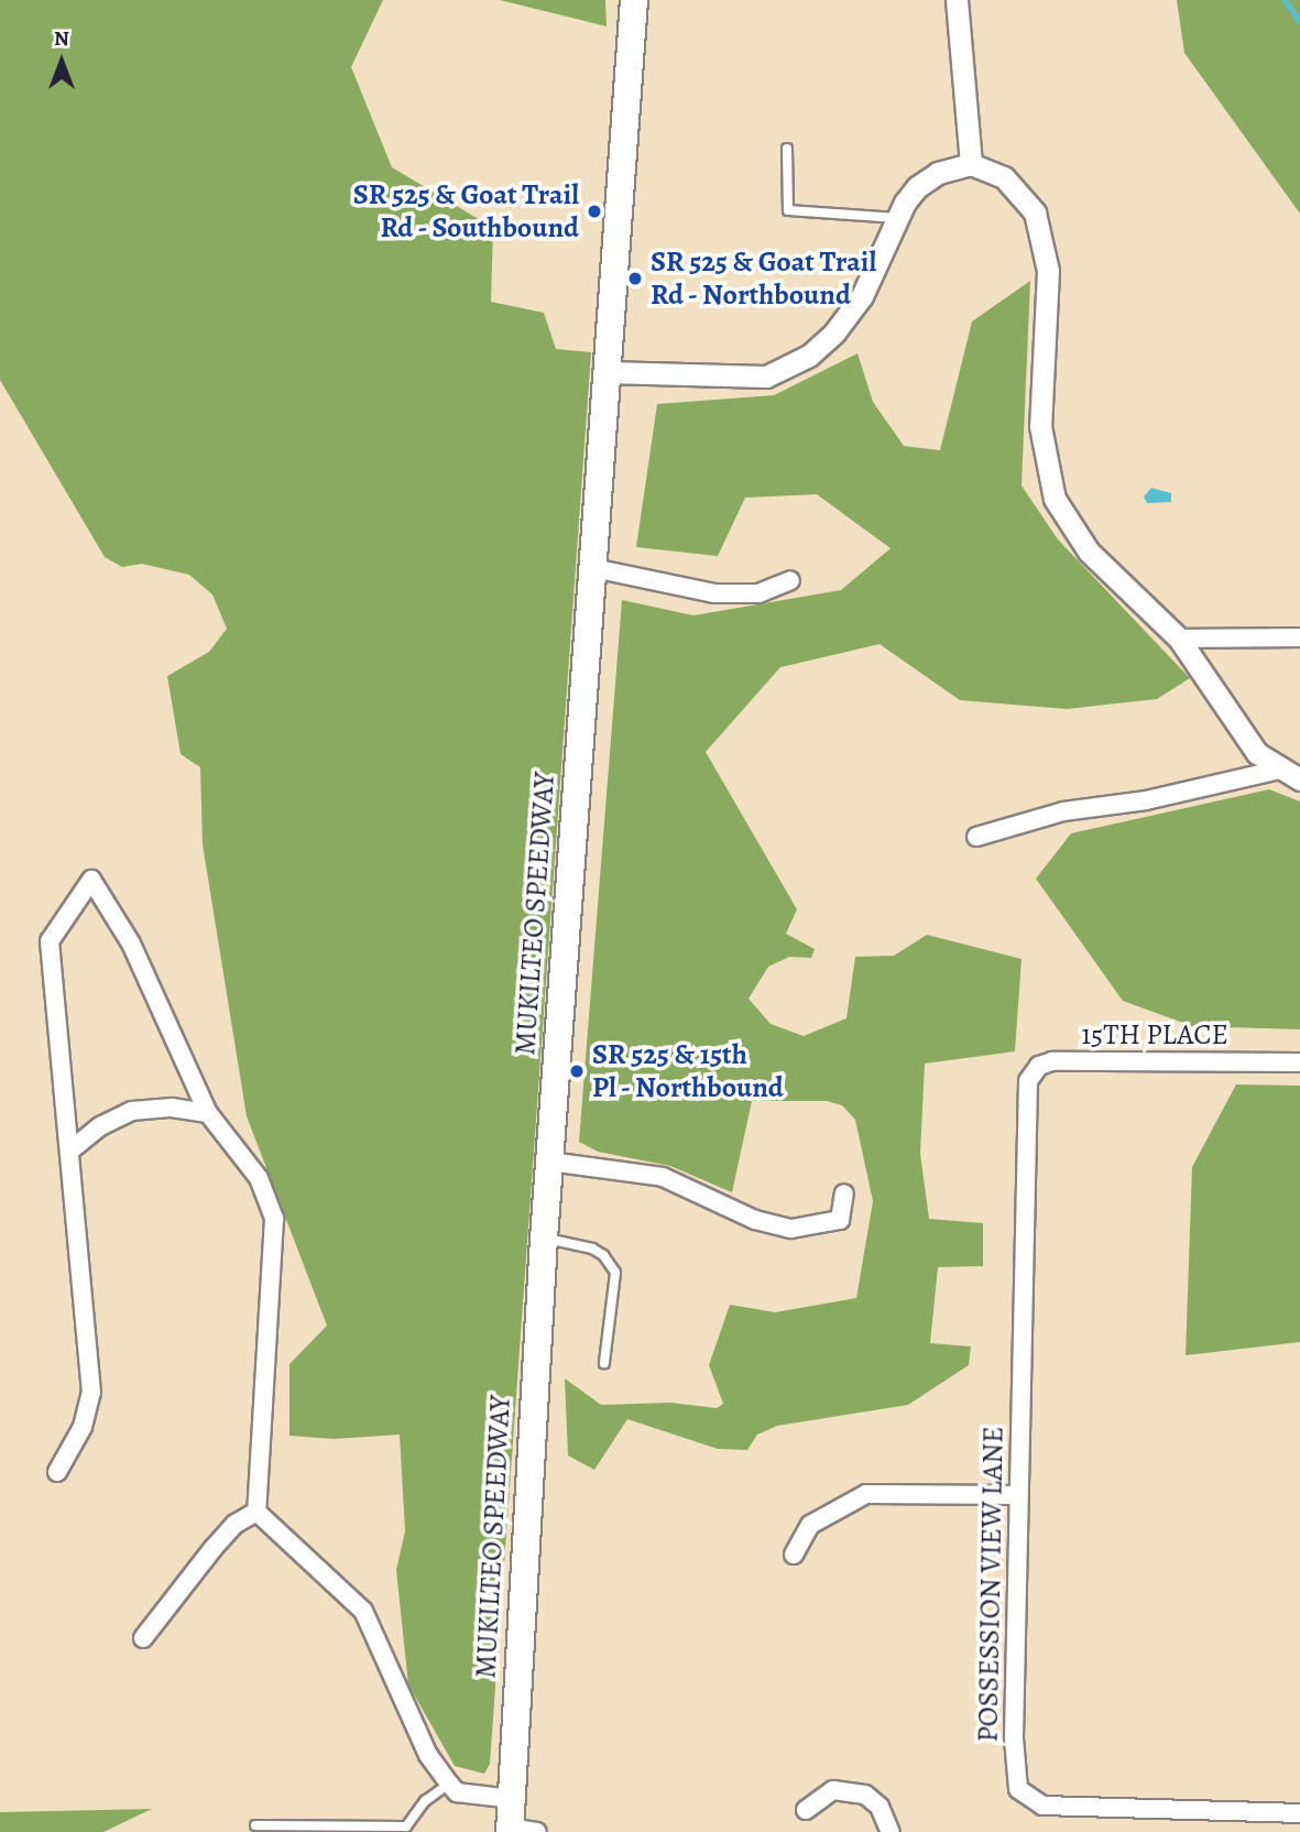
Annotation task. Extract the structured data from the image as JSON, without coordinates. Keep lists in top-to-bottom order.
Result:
{
  "streets": {
    "main road": ["MUKILTEO SPEEDWAY"],
    "street": ["15TH PLACE", "POSSESSION VIEW LANE"]
  },
  "crossings": [
    ["15TH PLACE", "POSSESSION VIEW LANE"]
  ],
  "places": ["SR 525 & Goat Trail Rd - Southbound", "SR 525 & Goat Trail Rd - Northbound", "SR 525 & 15th Pl - Northbound"],
  "north": "top"
}
